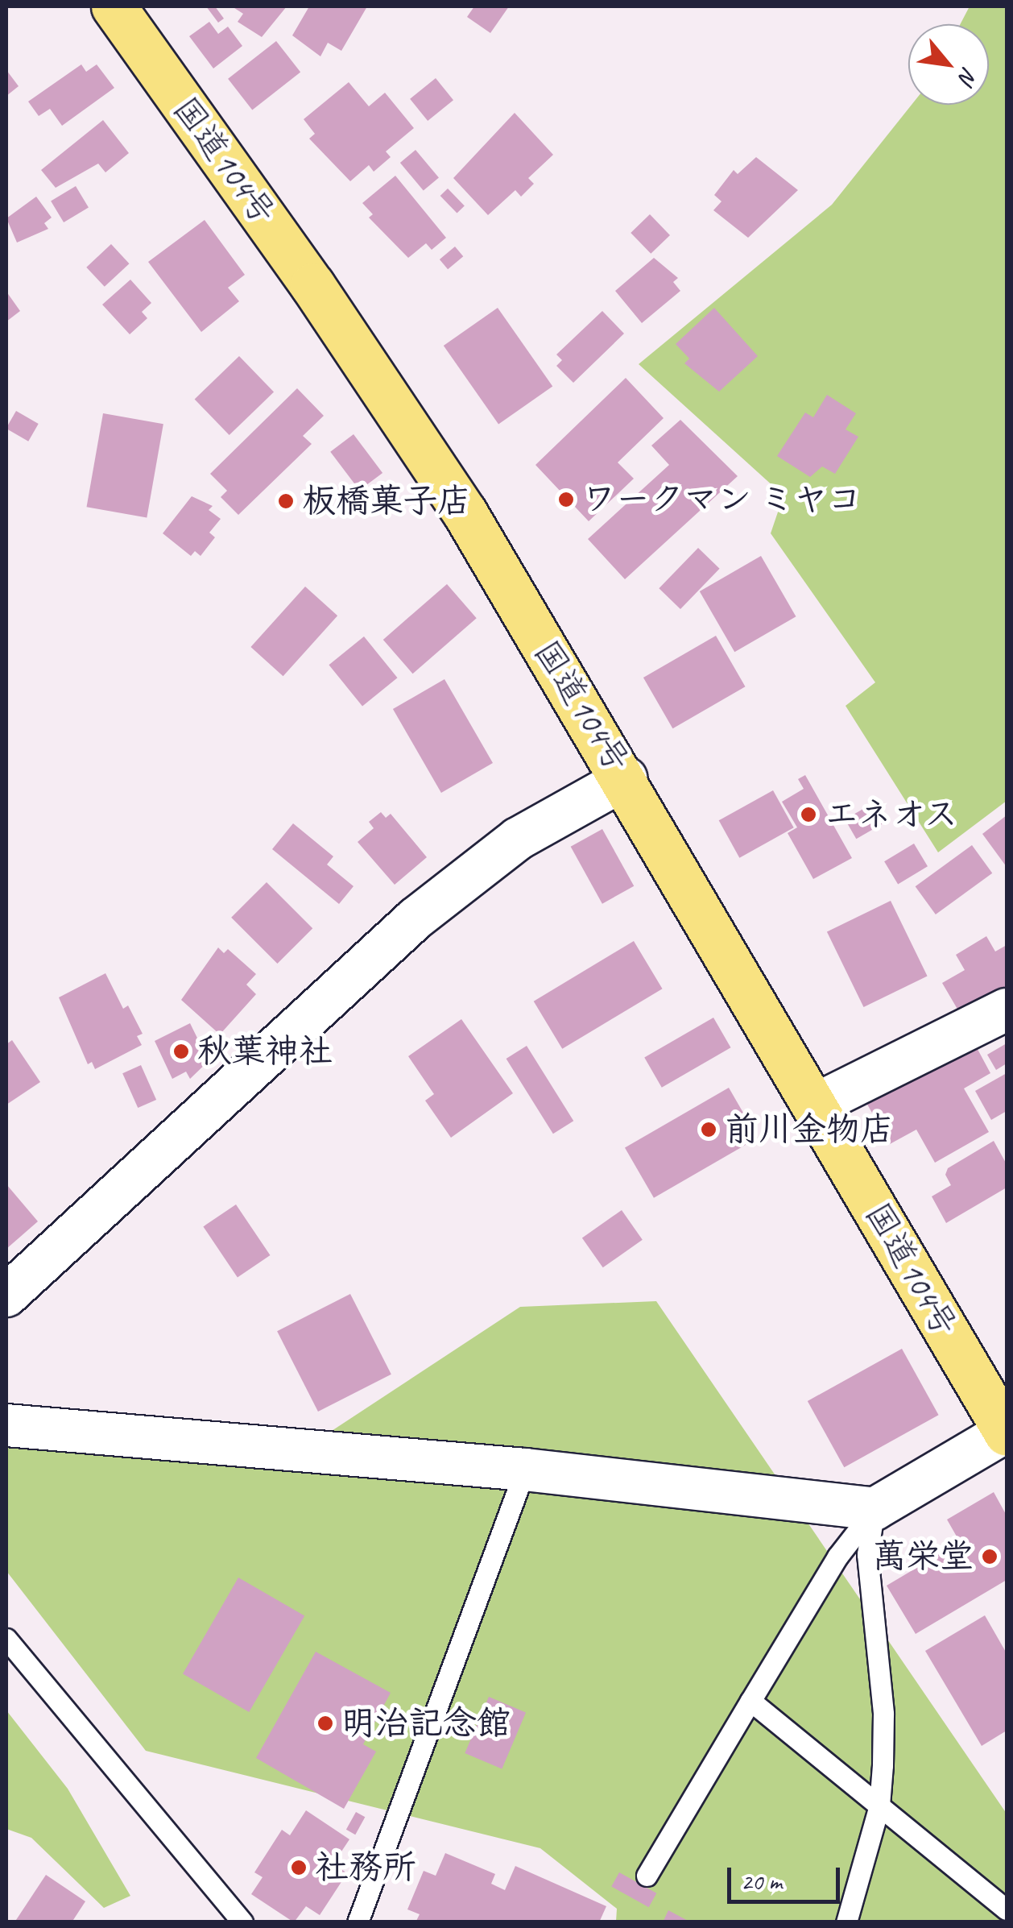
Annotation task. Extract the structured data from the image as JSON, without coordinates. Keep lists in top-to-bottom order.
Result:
{
  "streets": {
    "highway": ["国道104号"]
  },
  "places": [
    "ワークマン ミヤコ",
    "板橋菓子店",
    "エネオス",
    "秋葉神社",
    "前川金物店",
    "萬栄堂",
    "明治記念館",
    "社務所"
  ],
  "scale_bar": "20 m",
  "north": "bottom right"
}
